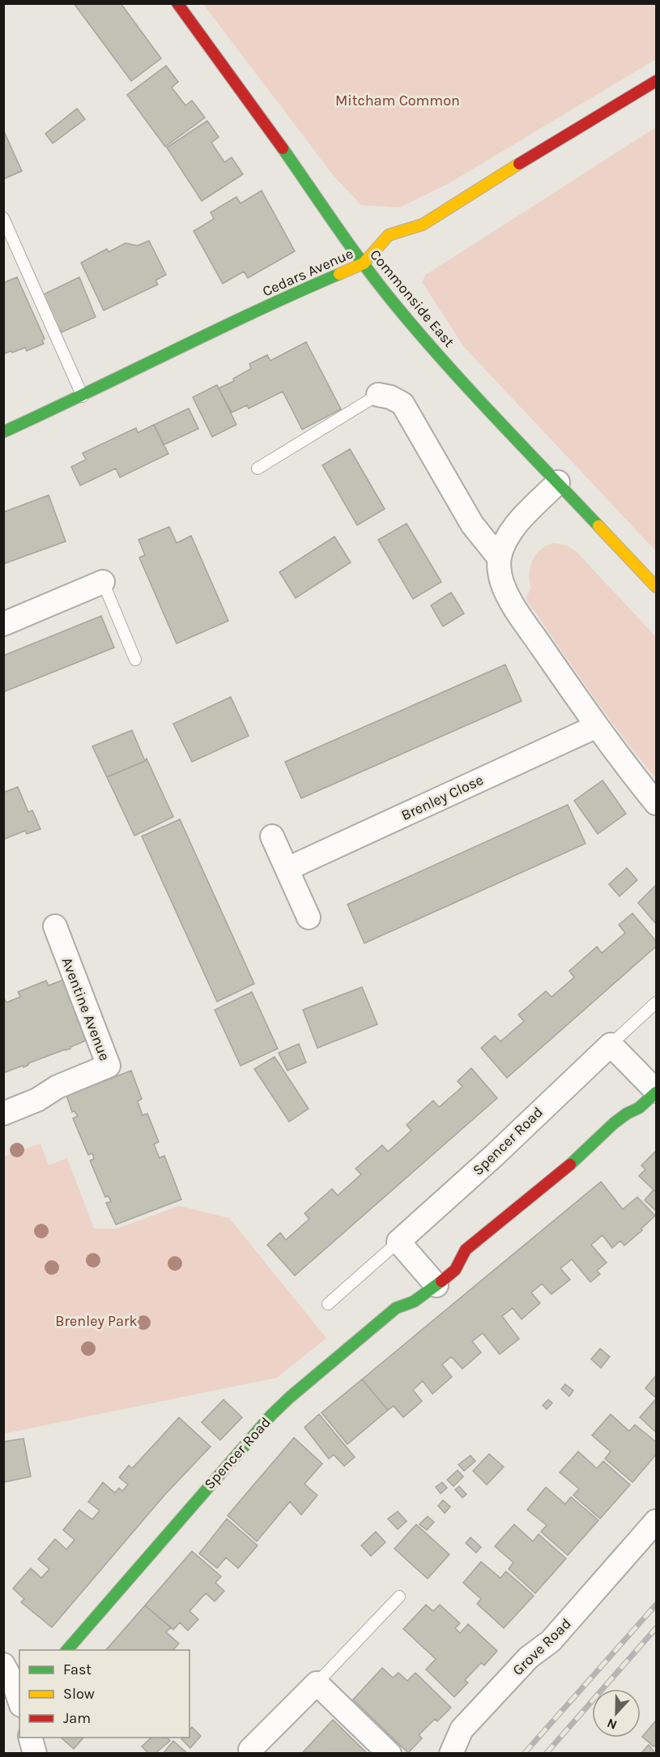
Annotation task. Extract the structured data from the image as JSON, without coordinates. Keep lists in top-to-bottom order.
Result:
{
  "streets": {
    "street": [
      "Cedars Avenue",
      "Commonside East",
      "Brenley Close",
      "Aventine Avenue",
      "Spencer Road",
      "Grove Road"
    ]
  },
  "crossings": [
    ["Cedars Avenue", "Commonside East"]
  ],
  "parks": ["Mitcham Common", "Brenley Park"],
  "legend": ["Fast", "Slow", "Jam"],
  "north": "bottom"
}
